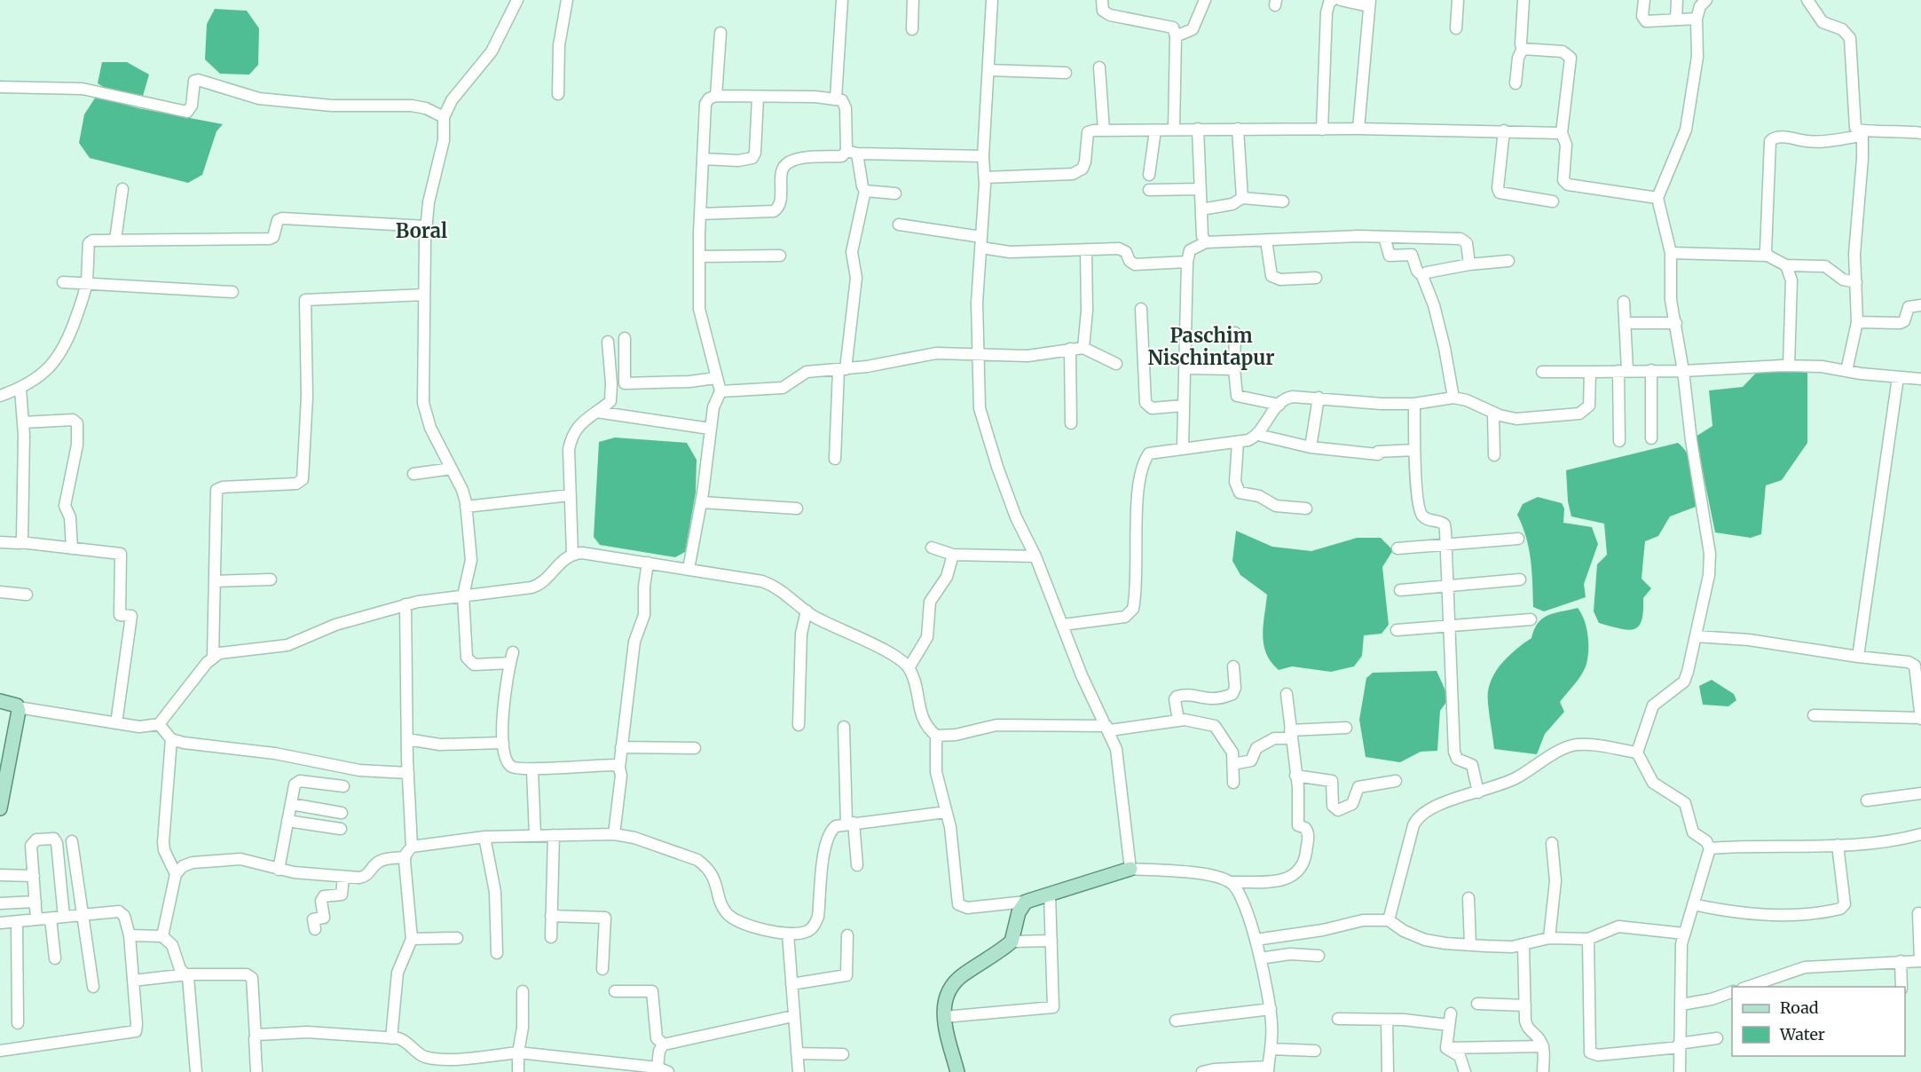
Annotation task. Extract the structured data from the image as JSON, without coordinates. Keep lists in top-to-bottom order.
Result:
{
  "districts": ["Boral", "Paschim Nischintapur"],
  "legend": ["Road", "Water"]
}
